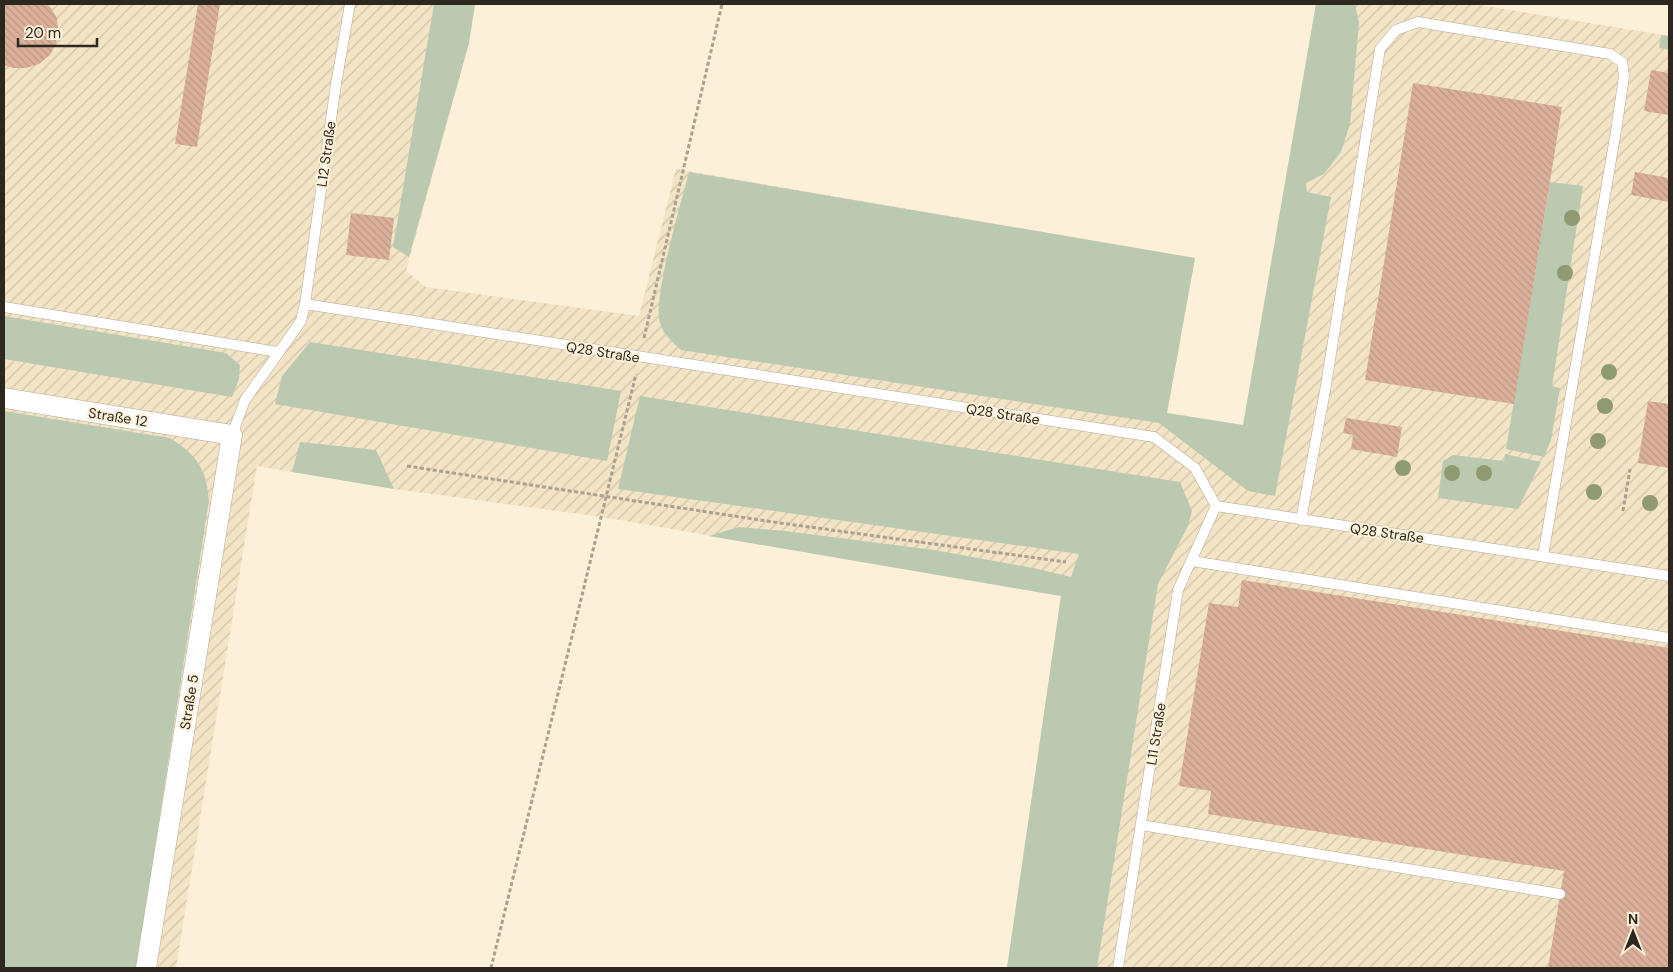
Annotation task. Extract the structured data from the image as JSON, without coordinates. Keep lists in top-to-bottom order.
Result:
{
  "streets": {
    "street": ["Straße 12", "Straße 5"],
    "lane": ["L12 Straße", "Q28 Straße", "L11 Straße"]
  },
  "crossings": [
    ["L12 Straße", "Q28 Straße"],
    ["L12 Straße", "Straße 12"],
    ["L12 Straße", "Straße 5"],
    ["Q28 Straße", "L11 Straße"],
    ["Straße 12", "Straße 5"]
  ],
  "scale_bar": "20 m",
  "north": "top"
}
